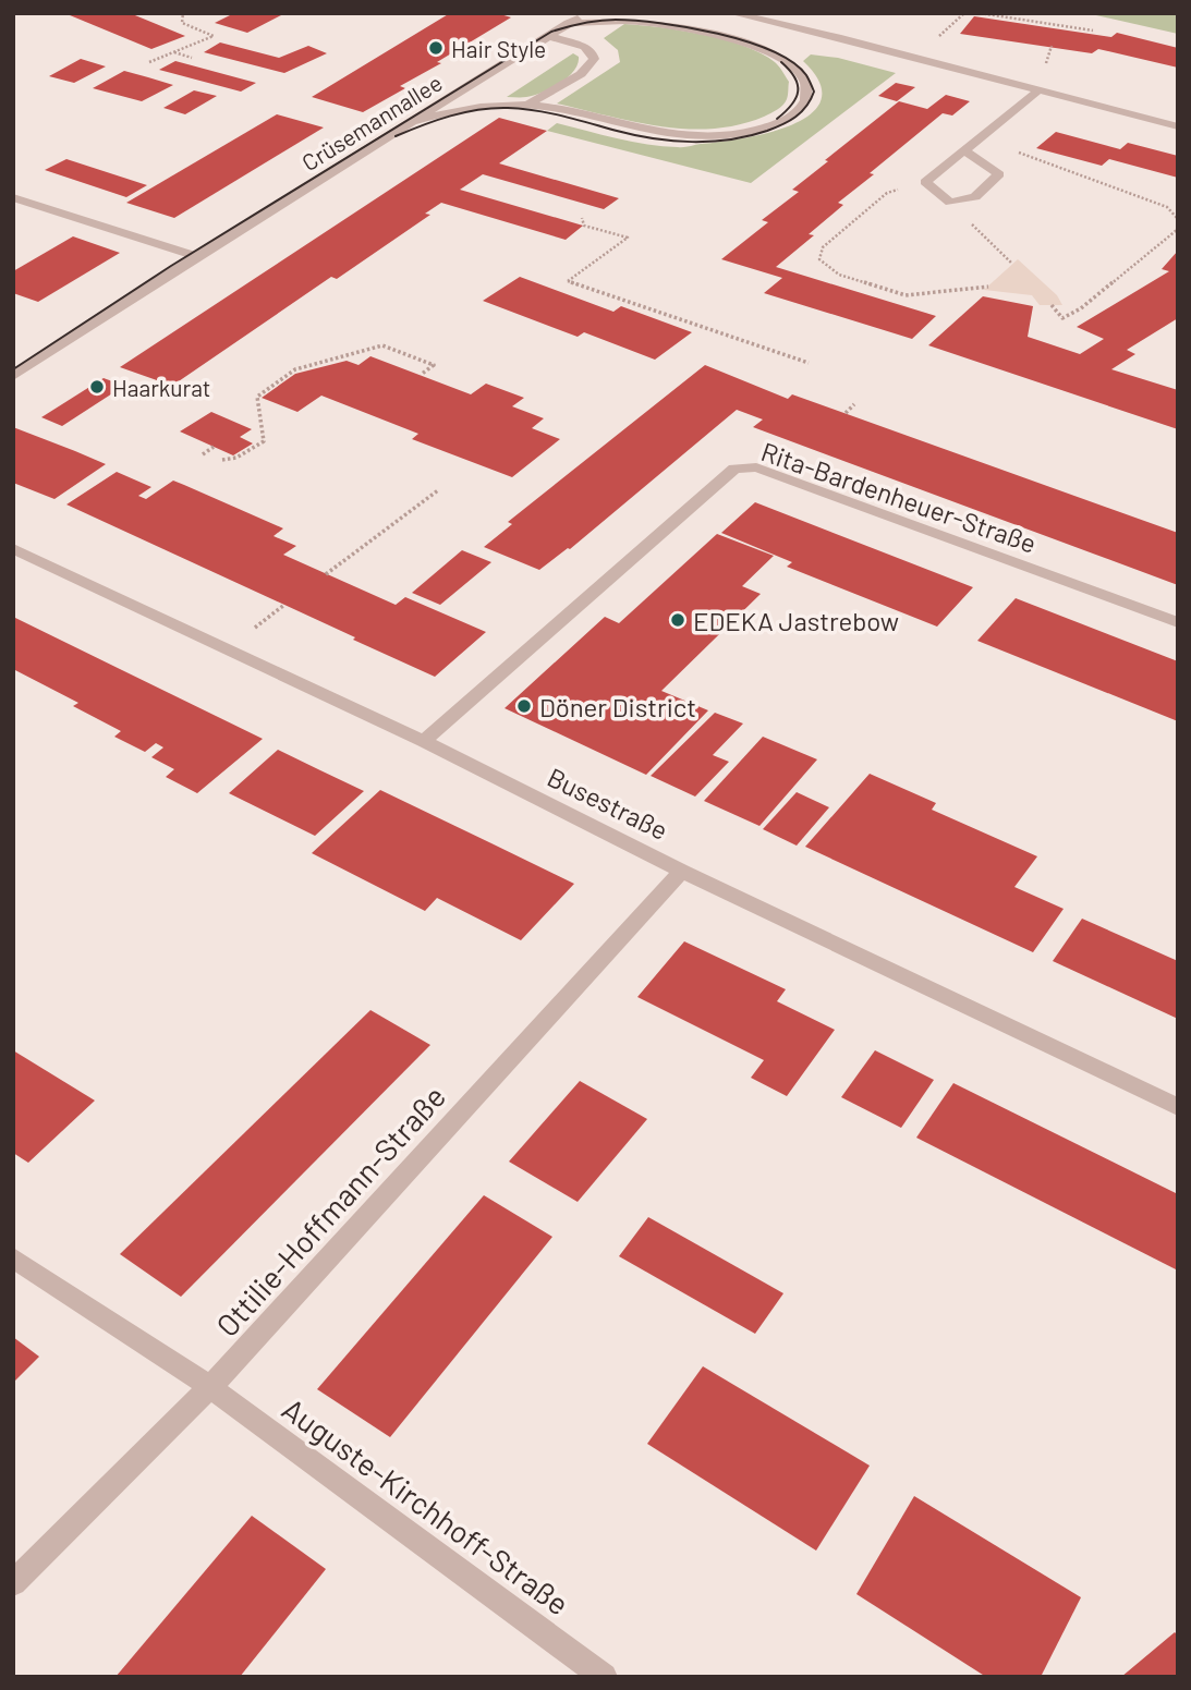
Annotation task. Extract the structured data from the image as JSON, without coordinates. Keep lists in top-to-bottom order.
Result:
{
  "streets": {
    "street": [
      "Crüsemannallee",
      "Rita-Bardenheuer-Straße",
      "Busestraße",
      "Ottilie-Hoffmann-Straße",
      "Auguste-Kirchhoff-Straße"
    ]
  },
  "crossings": [
    ["Rita-Bardenheuer-Straße", "Busestraße"],
    ["Busestraße", "Ottilie-Hoffmann-Straße"],
    ["Ottilie-Hoffmann-Straße", "Auguste-Kirchhoff-Straße"]
  ],
  "places": [
    "Hair Style",
    "Haarkurat",
    "EDEKA Jastrebow",
    "Döner District"
  ]
}
